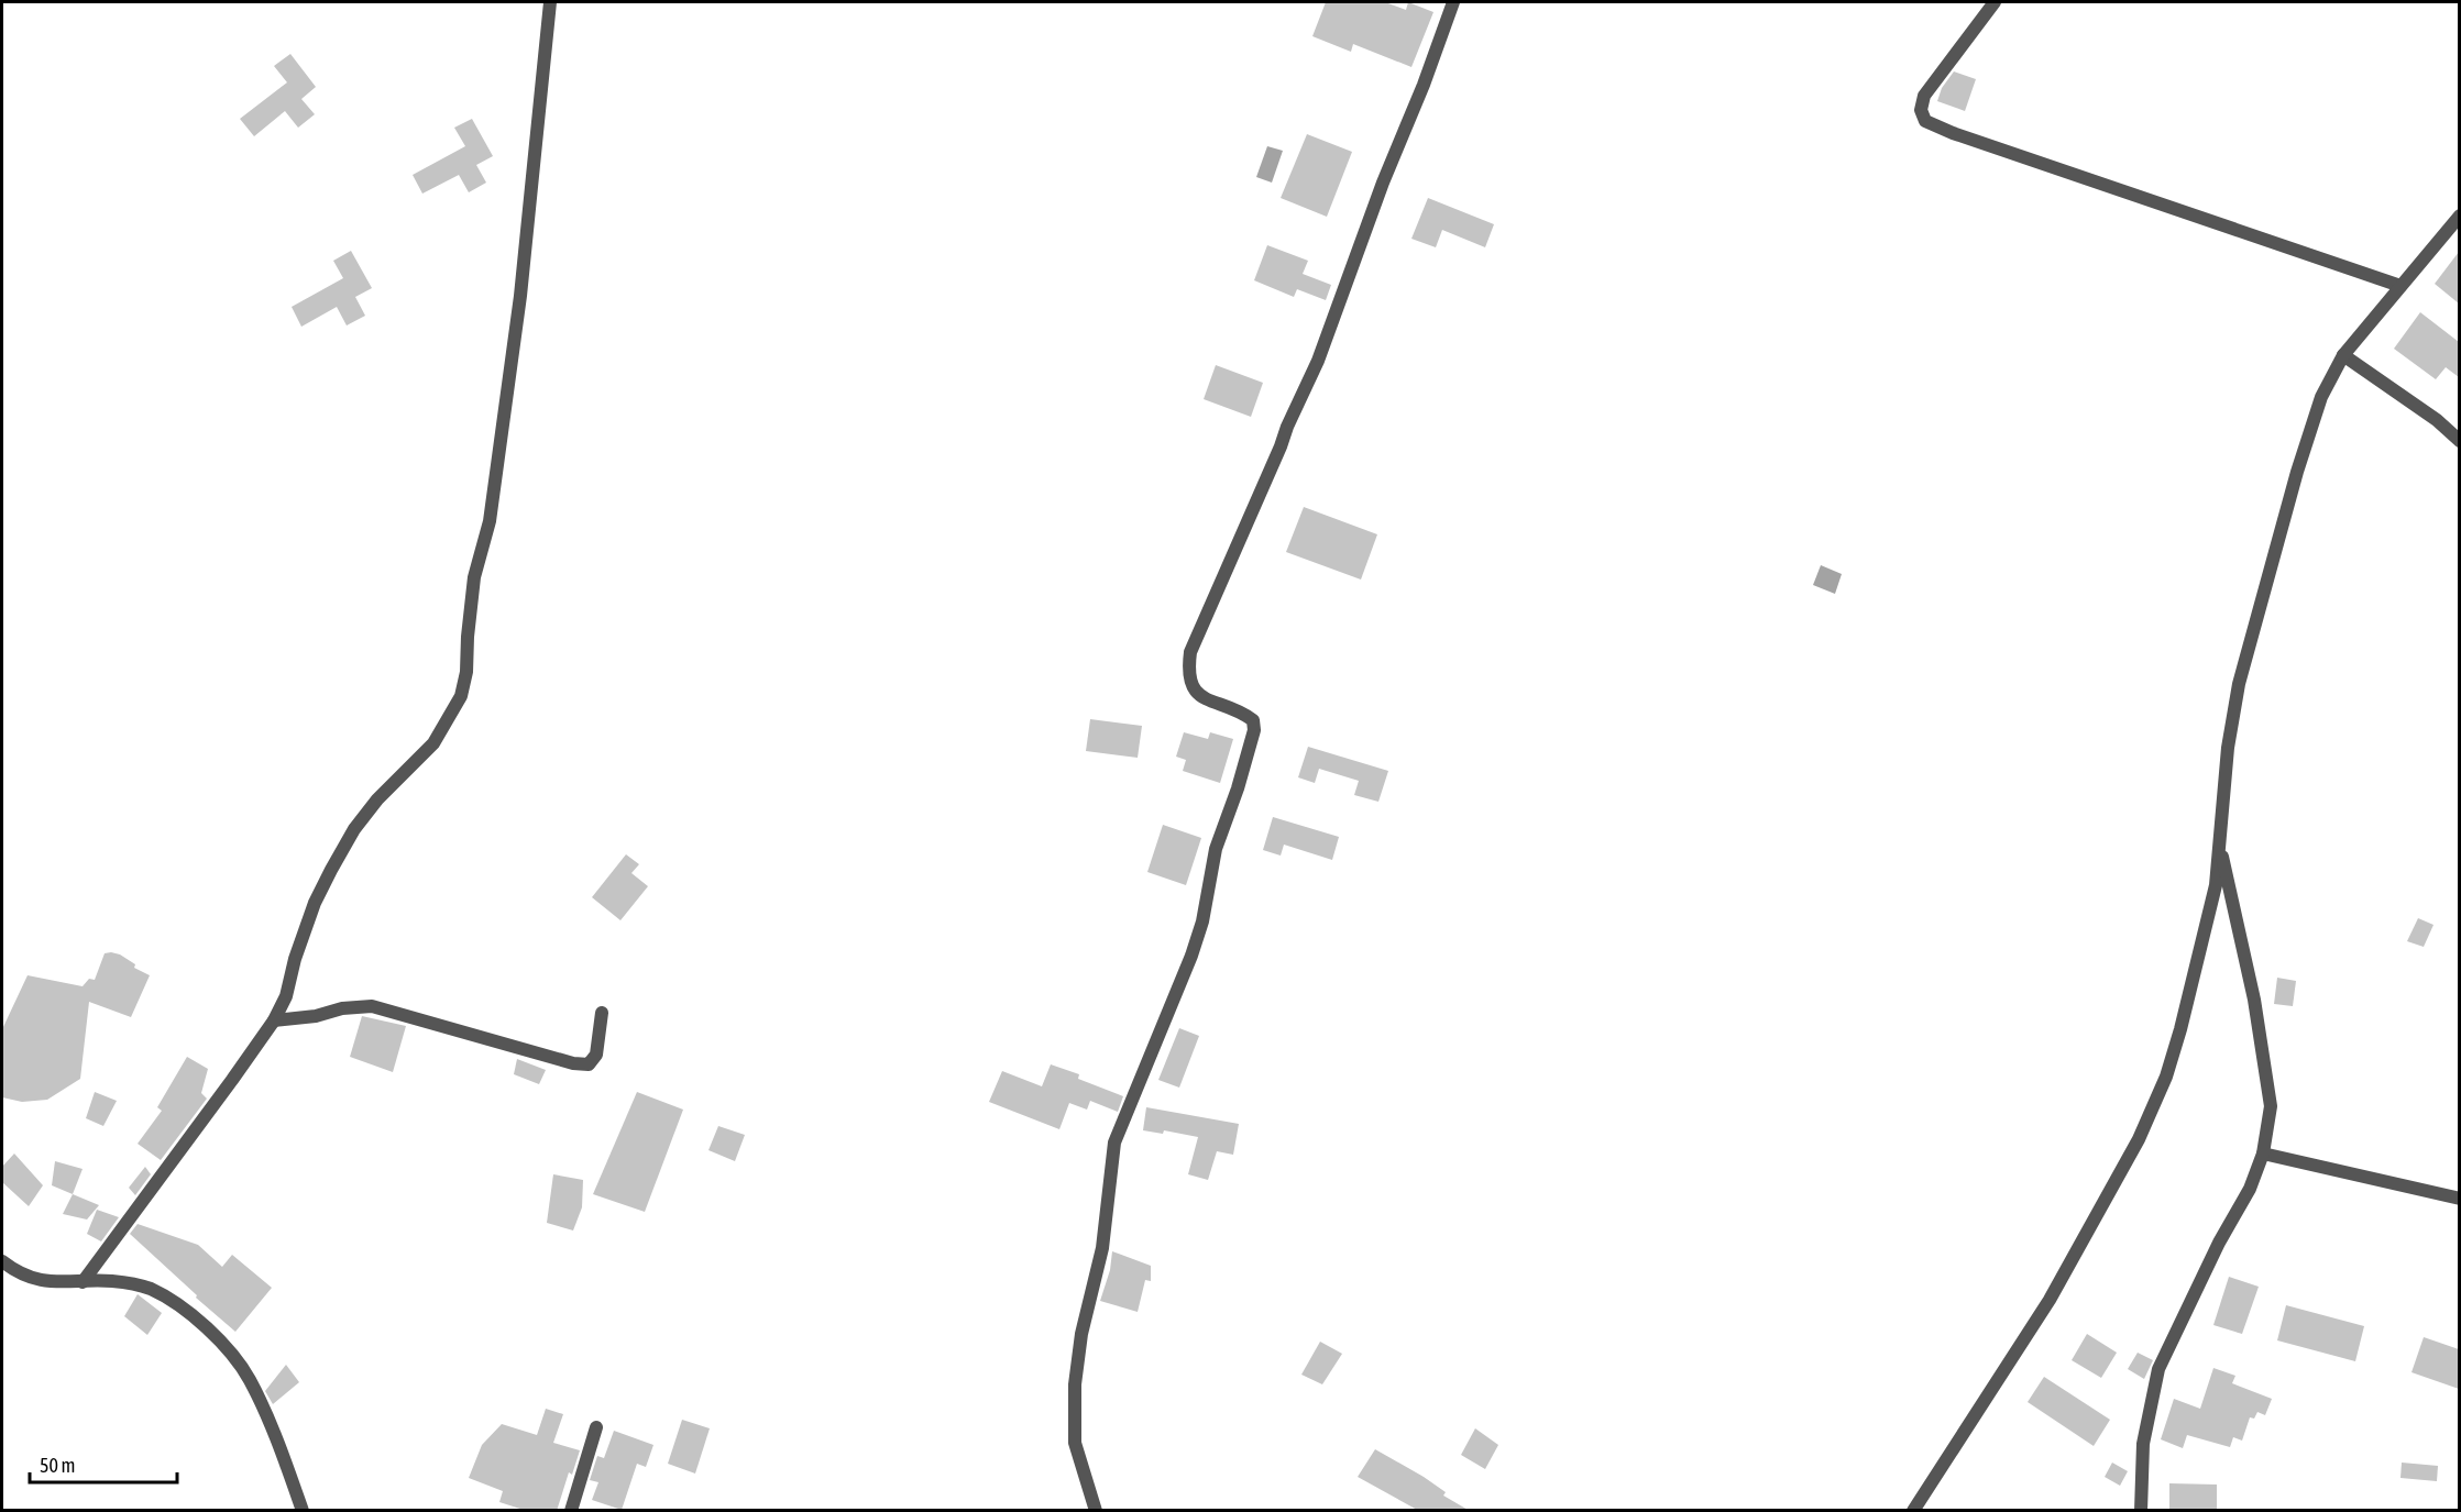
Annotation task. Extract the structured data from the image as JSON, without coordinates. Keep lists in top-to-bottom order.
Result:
{
  "scale_bar": "50 m"
}
